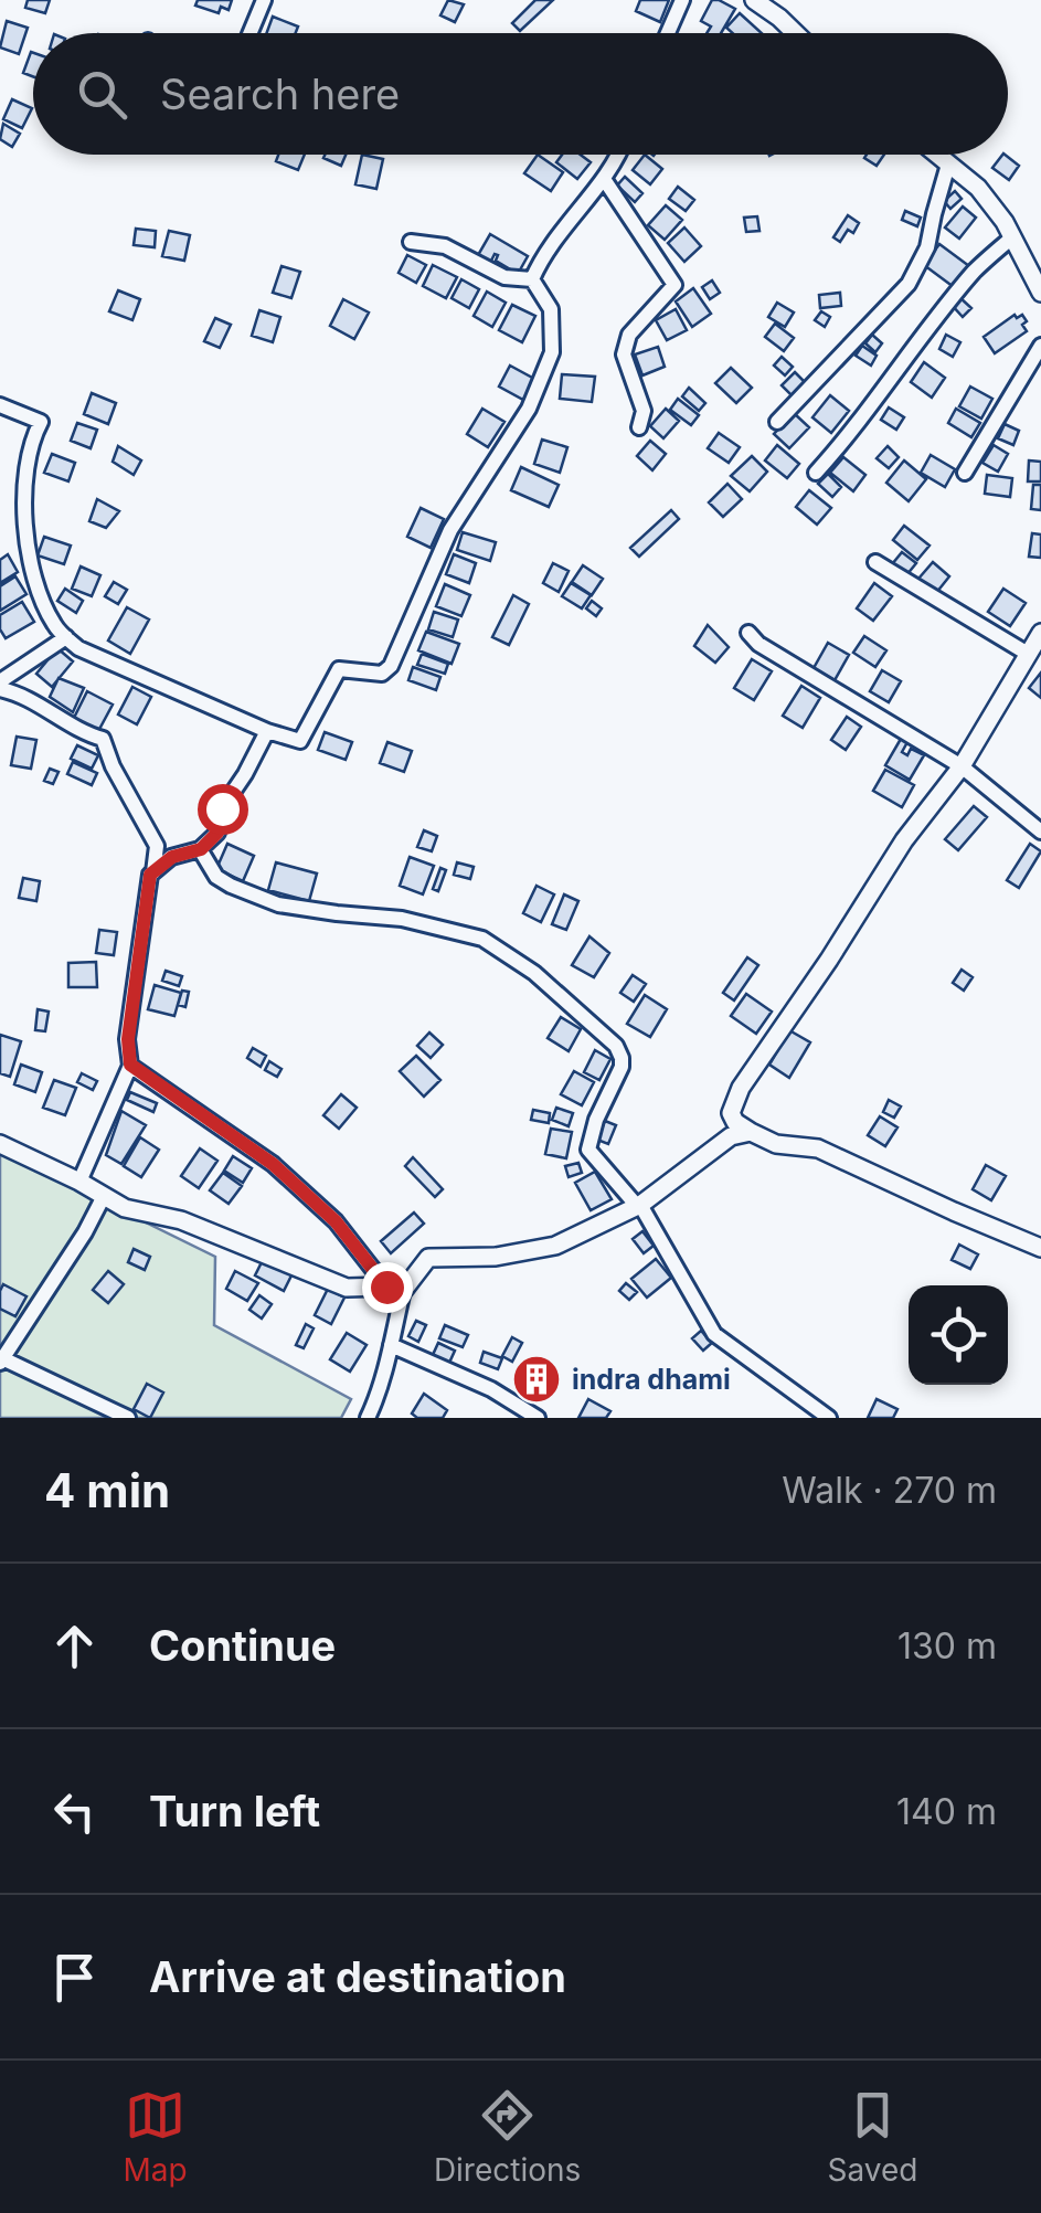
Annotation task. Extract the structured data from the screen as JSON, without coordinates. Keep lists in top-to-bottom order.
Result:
{
  "places": {
    "building": ["indra dhami"]
  },
  "page": {
    "search": "Search here",
    "heading": ["4 min", "Walk · 270 m"],
    "list": [
      ["Continue", "130 m"],
      ["Turn left", "140 m"],
      "Arrive at destination"
    ],
    "nav": ["Map", "Directions", "Saved"]
  }
}
